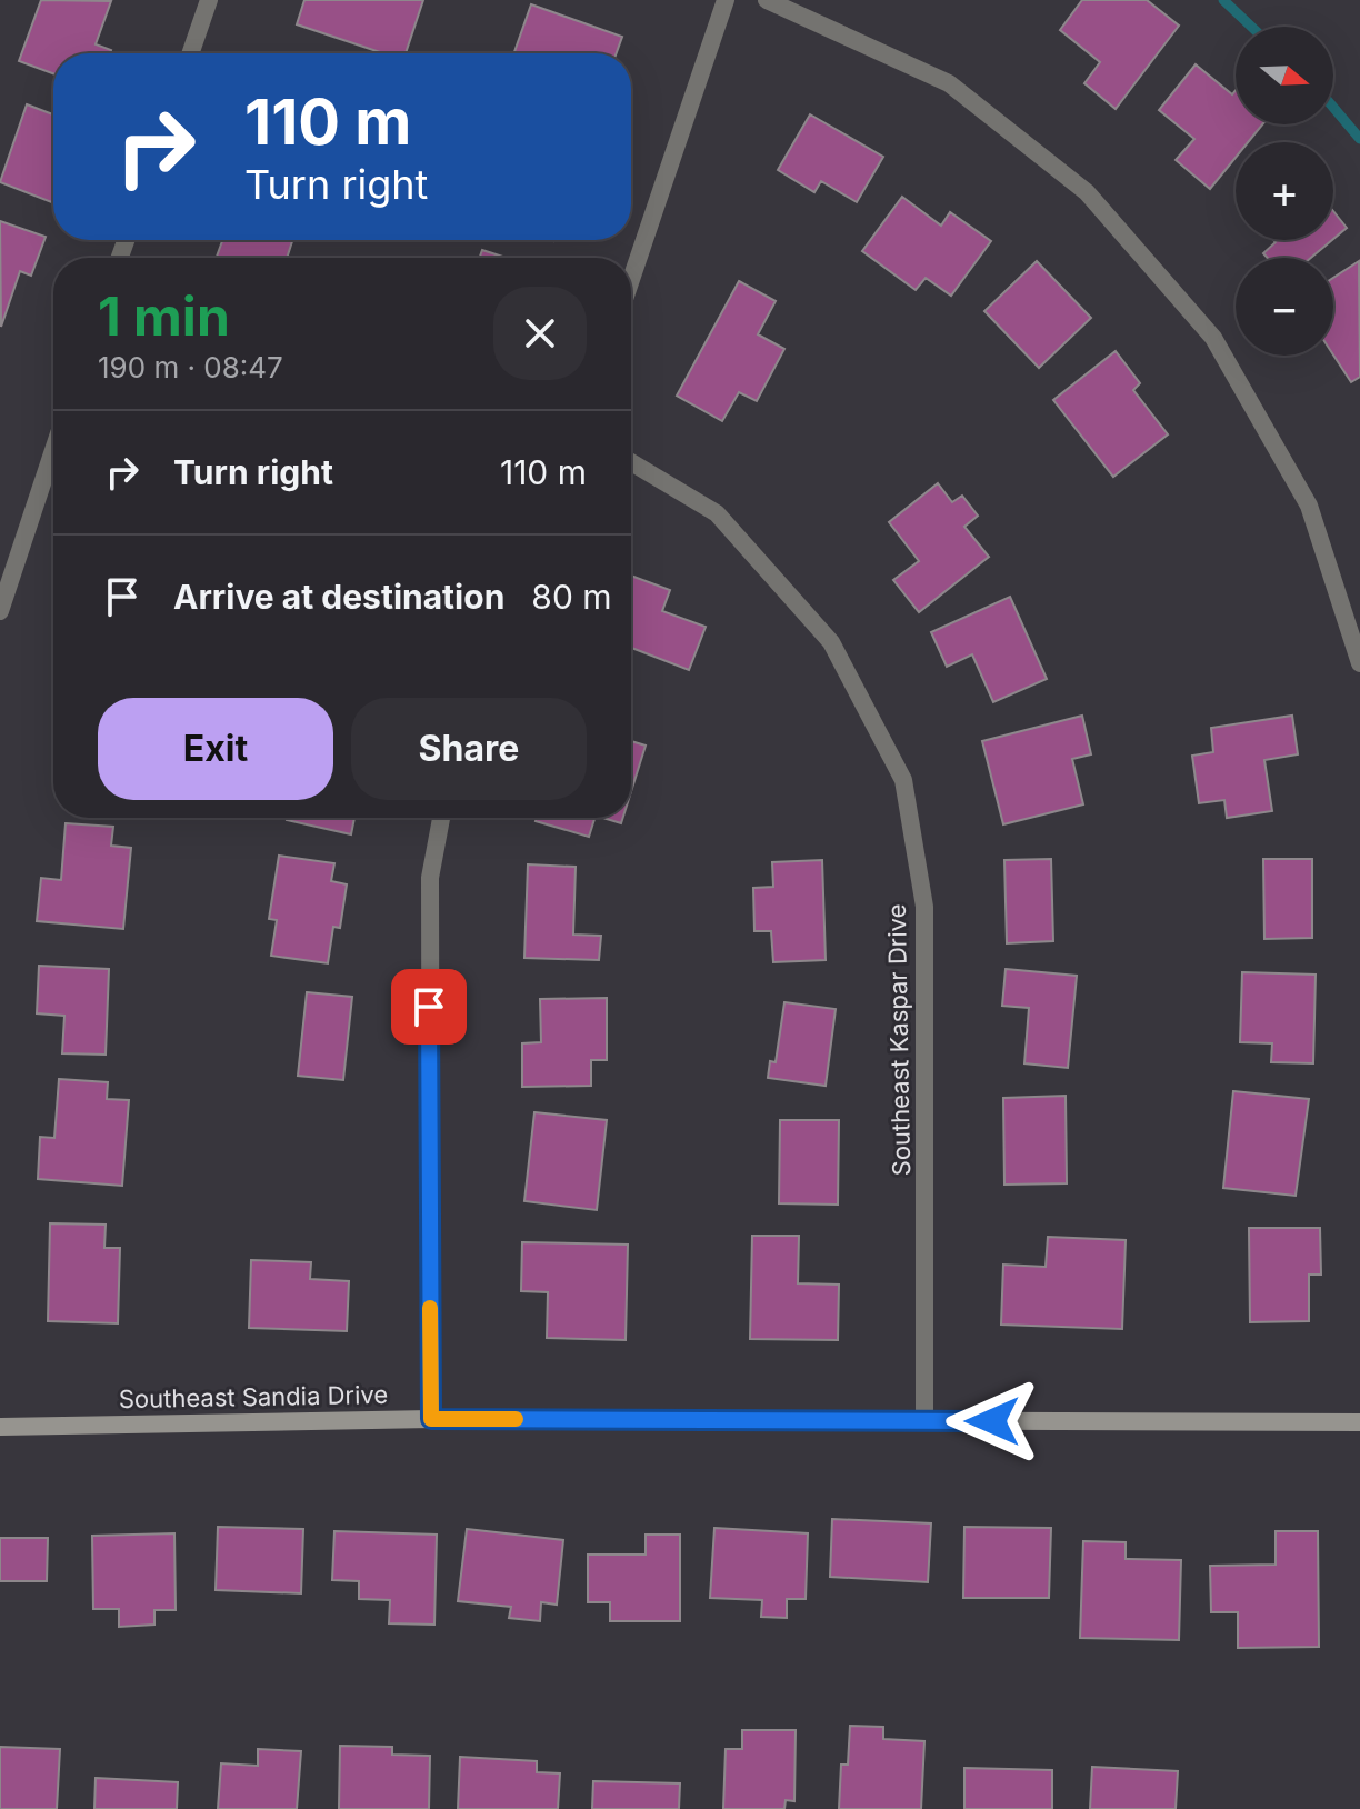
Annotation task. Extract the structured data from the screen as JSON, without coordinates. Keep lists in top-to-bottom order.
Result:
{
  "streets": {
    "street": ["Southeast Kaspar Drive", "Southeast Sandia Drive"]
  },
  "crossings": [
    ["Southeast Kaspar Drive", "Southeast Sandia Drive"]
  ],
  "north": "right",
  "page": {
    "map_buttons": ["+", "−"],
    "turn": ["110 m", "Turn right"],
    "heading": ["1 min", "190 m · 08:47"],
    "list": [
      {
        "name": "Turn right",
        "value": "110 m"
      },
      {
        "name": "Arrive at destination",
        "value": "80 m"
      }
    ],
    "buttons": ["Exit", "Share"]
  }
}
